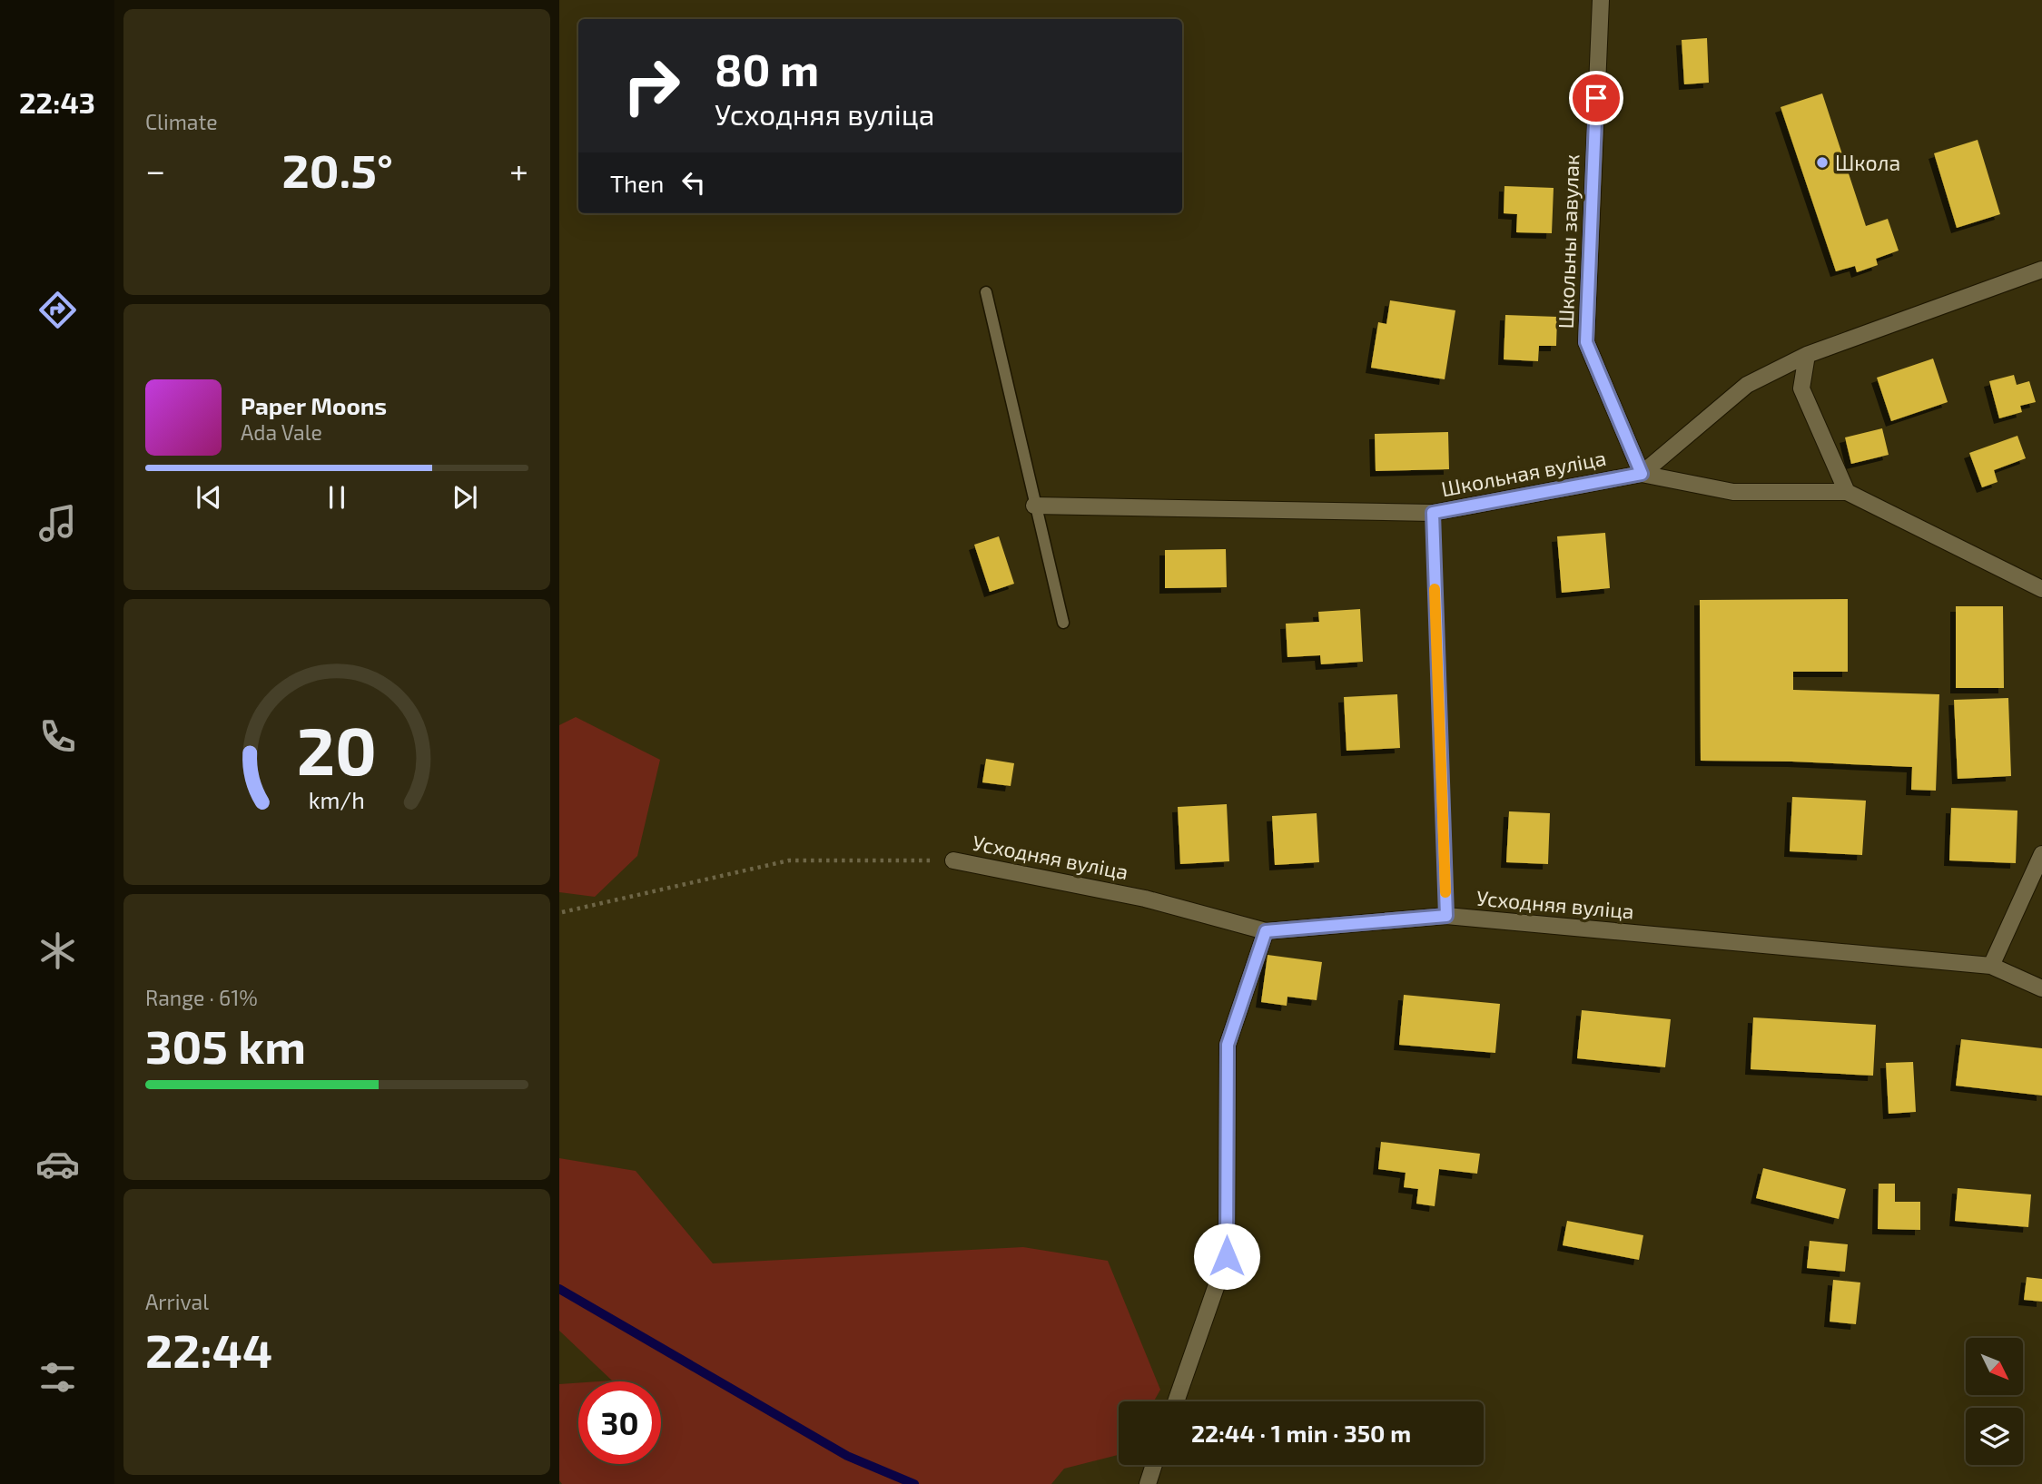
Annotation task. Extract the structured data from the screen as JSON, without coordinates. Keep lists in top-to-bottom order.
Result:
{
  "streets": {
    "street": ["Школьны завулак", "Школьная вуліца", "Усходняя вуліца"]
  },
  "crossings": [
    ["Школьны завулак", "Школьная вуліца"]
  ],
  "places": ["Школа"],
  "north": "bottom right",
  "page": {
    "tabs": "22:43",
    "tile": [
      "Climate",
      ["Range · 61%", "305 km"],
      ["Arrival", "22:44"]
    ],
    "turn": ["80 m", "Усходняя вуліца"],
    "heat": ["−", "20.5°", "+"],
    "then": "Then",
    "song": ["Paper Moons", "Ada Vale"],
    "limit": "30",
    "trip": "22:44 · 1 min · 350 m",
    "gauge": ["20", "km/h"]
  }
}
